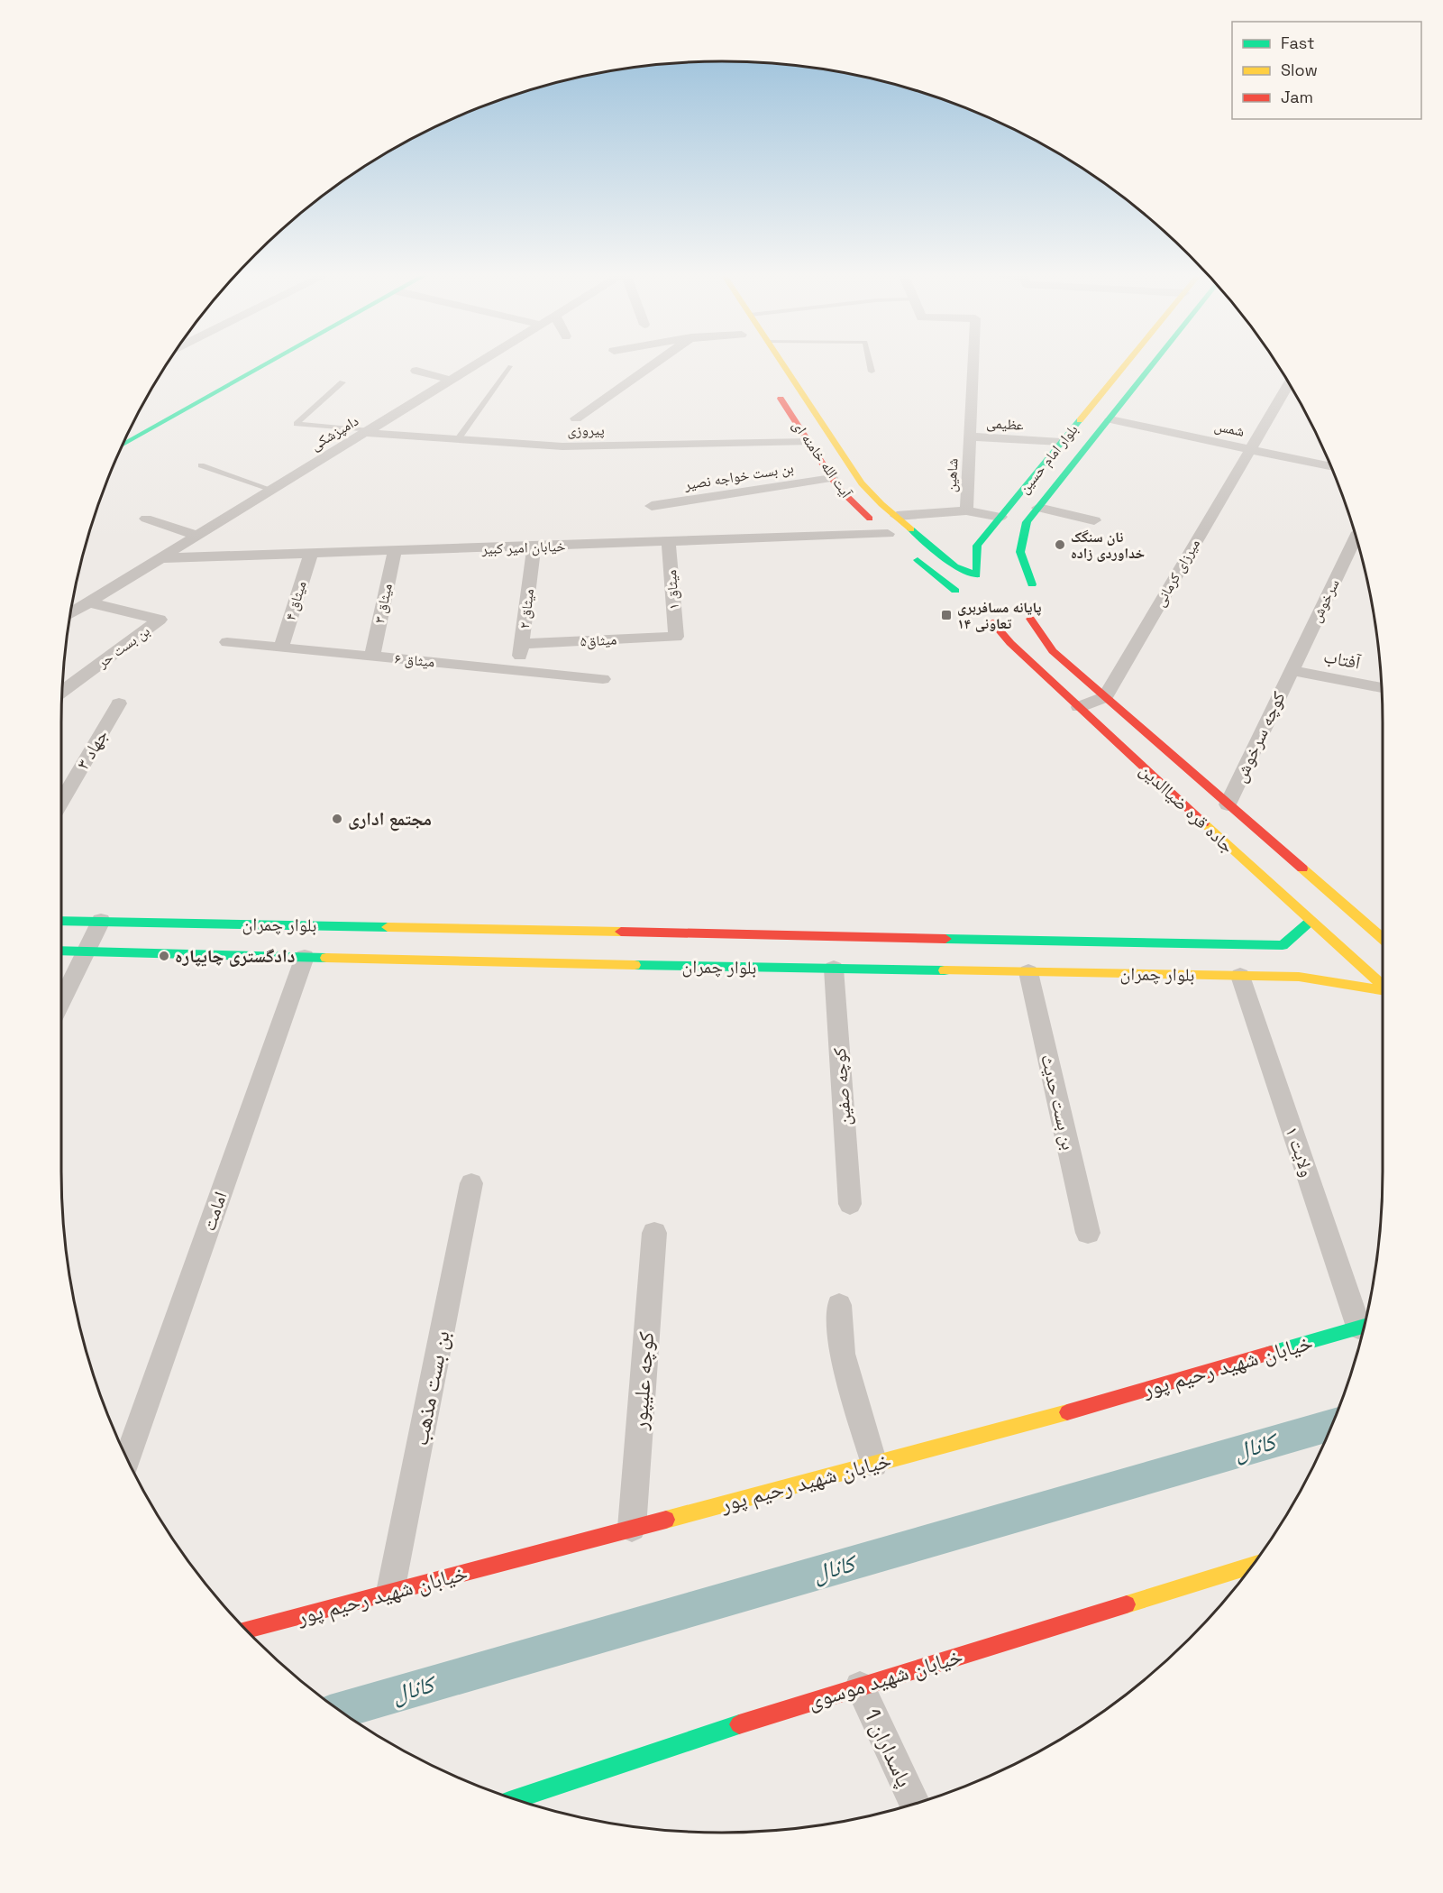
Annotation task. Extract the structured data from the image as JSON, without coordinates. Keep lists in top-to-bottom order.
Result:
{
  "streets": {
    "street": [
      "عظیمی",
      "شمس",
      "پیروزی",
      "دامپزشکی",
      "آیت الله خامنه ای",
      "بلوار امام حسین",
      "شاهین",
      "بن بست خواجه نصیر",
      "خیابان امیر کبیر",
      "میرزای کرمانی",
      "میثاق ۱",
      "میثاق ۴",
      "سرخوش",
      "میثاق ۳",
      "میثاق ۲",
      "میثاق۵",
      "بن بست حر",
      "آفتاب",
      "میثاق ۶",
      "کوچه سرخوش",
      "جهاد ۳",
      "جاده قره ضیاالدین",
      "بلوار چمران",
      "کوچه صفین",
      "بن بست حدیث",
      "ولایت ۱",
      "امامت",
      "خیابان شهید رحیم پور",
      "کوچه علیپور",
      "بن بست مذهب",
      "خیابان شهید موسوی",
      "پاسداران 1"
    ]
  },
  "crossings": [
    ["عظیمی", "بلوار امام حسین"],
    ["عظیمی", "شاهین"],
    ["شمس", "بلوار امام حسین"],
    ["شمس", "میرزای کرمانی"],
    ["پیروزی", "دامپزشکی"],
    ["پیروزی", "آیت الله خامنه ای"],
    ["دامپزشکی", "خیابان امیر کبیر"],
    ["دامپزشکی", "بن بست حر"],
    ["آیت الله خامنه ای", "بلوار امام حسین"],
    ["آیت الله خامنه ای", "شاهین"],
    ["آیت الله خامنه ای", "بن بست خواجه نصیر"],
    ["آیت الله خامنه ای", "خیابان امیر کبیر"],
    ["خیابان امیر کبیر", "میثاق ۱"],
    ["خیابان امیر کبیر", "میثاق ۴"],
    ["خیابان امیر کبیر", "میثاق ۳"],
    ["خیابان امیر کبیر", "میثاق ۲"],
    ["میرزای کرمانی", "جاده قره ضیاالدین"],
    ["میثاق ۱", "میثاق۵"],
    ["میثاق ۴", "میثاق ۶"],
    ["سرخوش", "آفتاب"],
    ["سرخوش", "کوچه سرخوش"],
    ["میثاق ۳", "میثاق ۶"],
    ["میثاق ۲", "میثاق۵"],
    ["میثاق ۲", "میثاق ۶"],
    ["آفتاب", "کوچه سرخوش"],
    ["کوچه سرخوش", "جاده قره ضیاالدین"],
    ["جاده قره ضیاالدین", "بلوار چمران"],
    ["بلوار چمران", "کوچه صفین"],
    ["بلوار چمران", "بن بست حدیث"],
    ["بلوار چمران", "ولایت ۱"],
    ["بلوار چمران", "امامت"],
    ["خیابان شهید رحیم پور", "کوچه علیپور"],
    ["خیابان شهید رحیم پور", "بن بست مذهب"],
    ["خیابان شهید موسوی", "پاسداران 1"]
  ],
  "water": ["کانال"],
  "places": {
    "other": ["نان سنگک خداوردی زاده", "مجتمع اداری", "دادگستری چایپاره"],
    "transit": ["پایانه مسافربری تعاونی ۱۴"]
  },
  "legend": ["Fast", "Slow", "Jam"]
}
